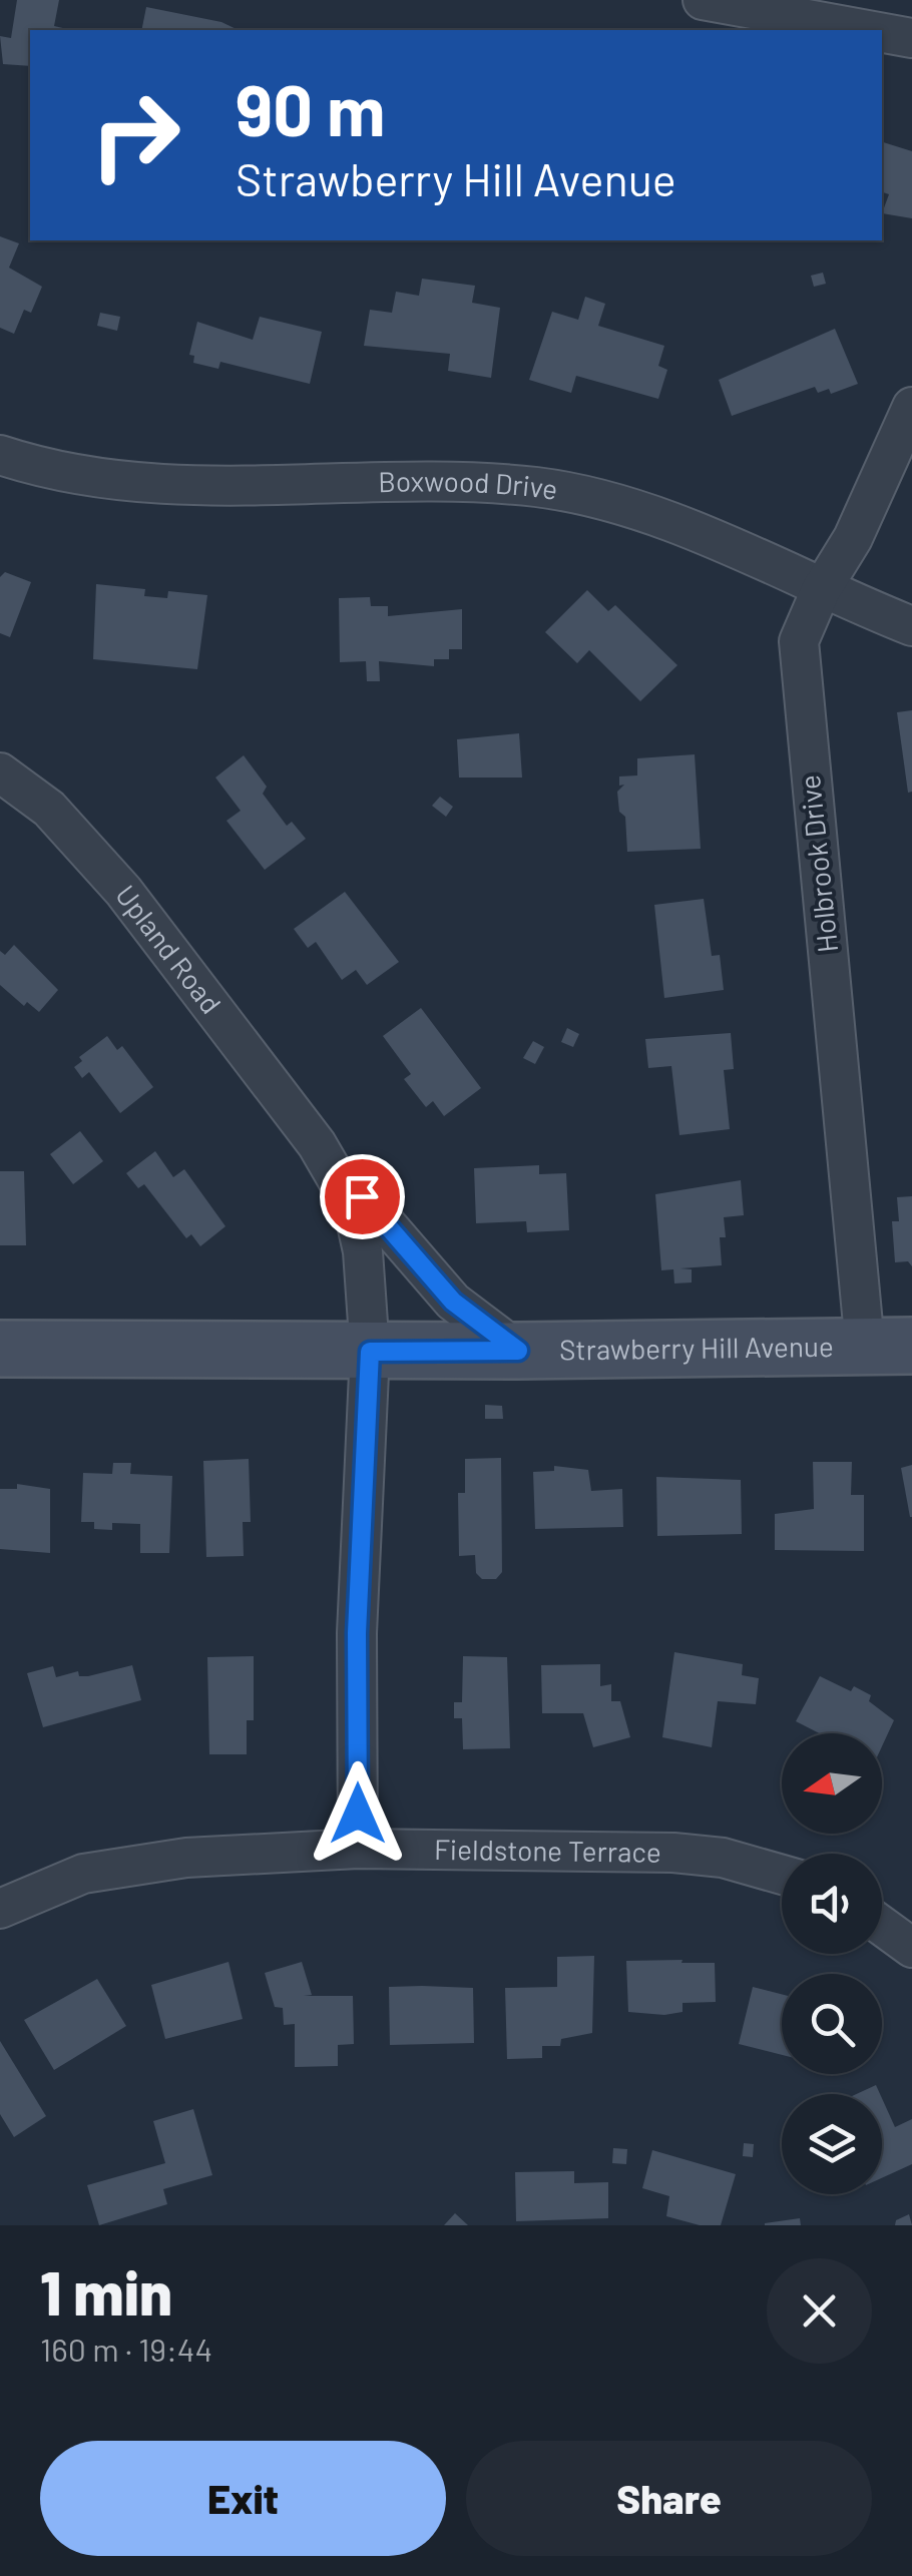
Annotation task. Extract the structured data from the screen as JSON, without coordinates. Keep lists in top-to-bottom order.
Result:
{
  "streets": {
    "main road": ["Strawberry Hill Avenue"],
    "street": [
      "Boxwood Drive",
      "Holbrook Drive",
      "Upland Road",
      "Fieldstone Terrace"
    ]
  },
  "crossings": [
    ["Boxwood Drive", "Holbrook Drive"],
    ["Holbrook Drive", "Strawberry Hill Avenue"],
    ["Upland Road", "Strawberry Hill Avenue"],
    ["Upland Road", "Fieldstone Terrace"]
  ],
  "north": "left",
  "page": {
    "turn": ["90 m", "Strawberry Hill Avenue"],
    "heading": ["1 min", "160 m · 19:44"],
    "buttons": ["Exit", "Share"]
  }
}
